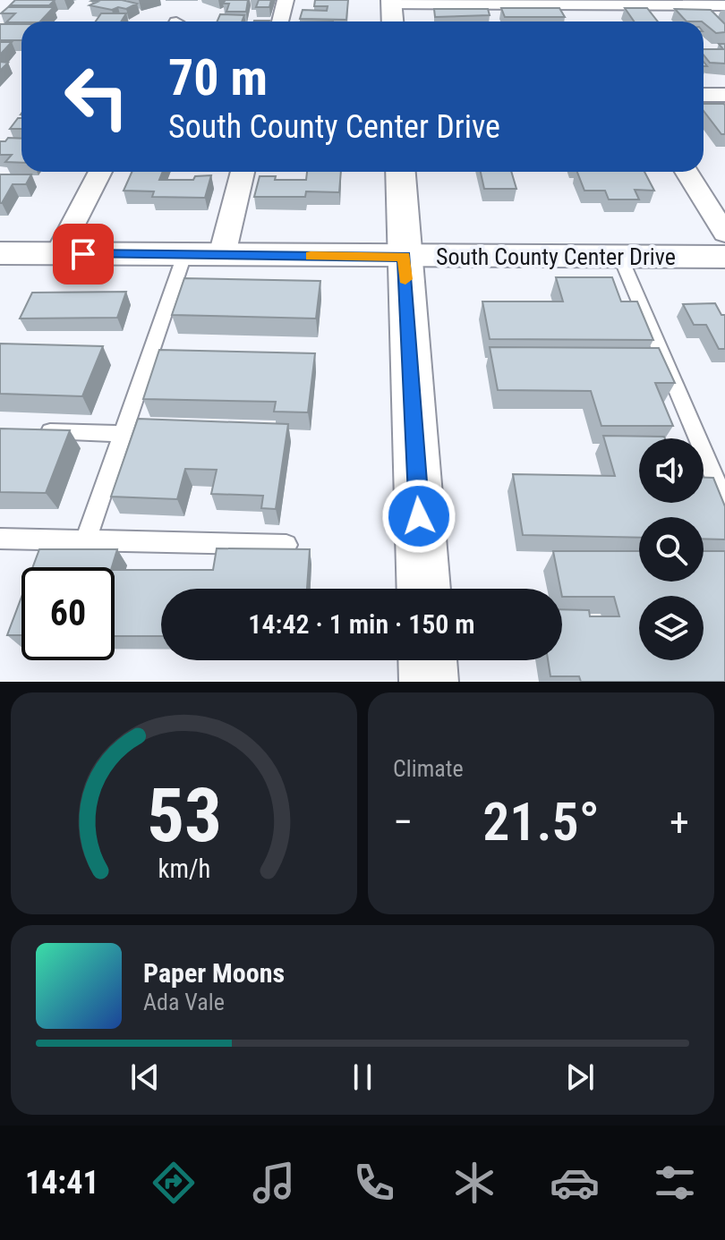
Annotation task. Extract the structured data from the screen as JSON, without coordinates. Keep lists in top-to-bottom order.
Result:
{
  "streets": {
    "street": ["South County Center Drive"]
  },
  "page": {
    "turn": ["70 m", "South County Center Drive"],
    "limit": "60",
    "trip": "14:42 · 1 min · 150 m",
    "tile": "Climate",
    "heat": ["−", "21.5°", "+"],
    "song": ["Paper Moons", "Ada Vale"],
    "tabs": "14:41",
    "gauge": ["53", "km/h"]
  }
}
